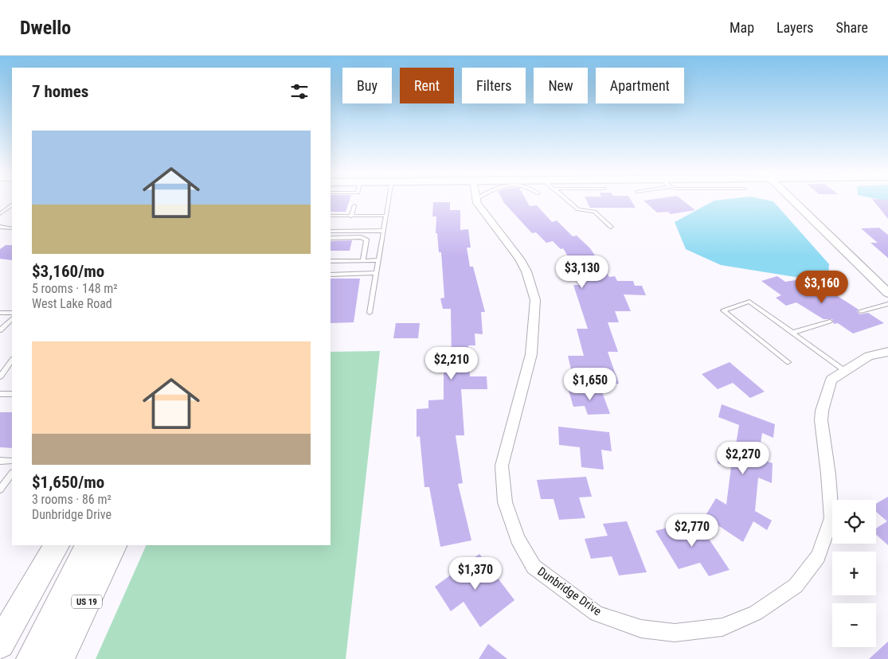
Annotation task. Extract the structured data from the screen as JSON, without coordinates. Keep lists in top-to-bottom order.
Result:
{
  "streets": {
    "highway": ["US 19"],
    "street": ["Dunbridge Drive"]
  },
  "page": {
    "header": "Dwello",
    "nav": ["Map", "Layers", "Share"],
    "chip": [
      "Buy",
      "Rent",
      "Filters",
      "New",
      "Apartment"
    ],
    "heading": "7 homes",
    "list": [
      {
        "name": "$3,160/mo",
        "note": "5 rooms · 148 m² · West Lake Road"
      },
      {
        "name": "$1,650/mo",
        "note": "3 rooms · 86 m² · Dunbridge Drive"
      }
    ],
    "price": [
      "$3,130",
      "$3,160",
      "$2,210",
      "$1,650",
      "$2,270",
      "$2,770",
      "$1,370"
    ],
    "map_buttons": ["+", "−"]
  }
}
